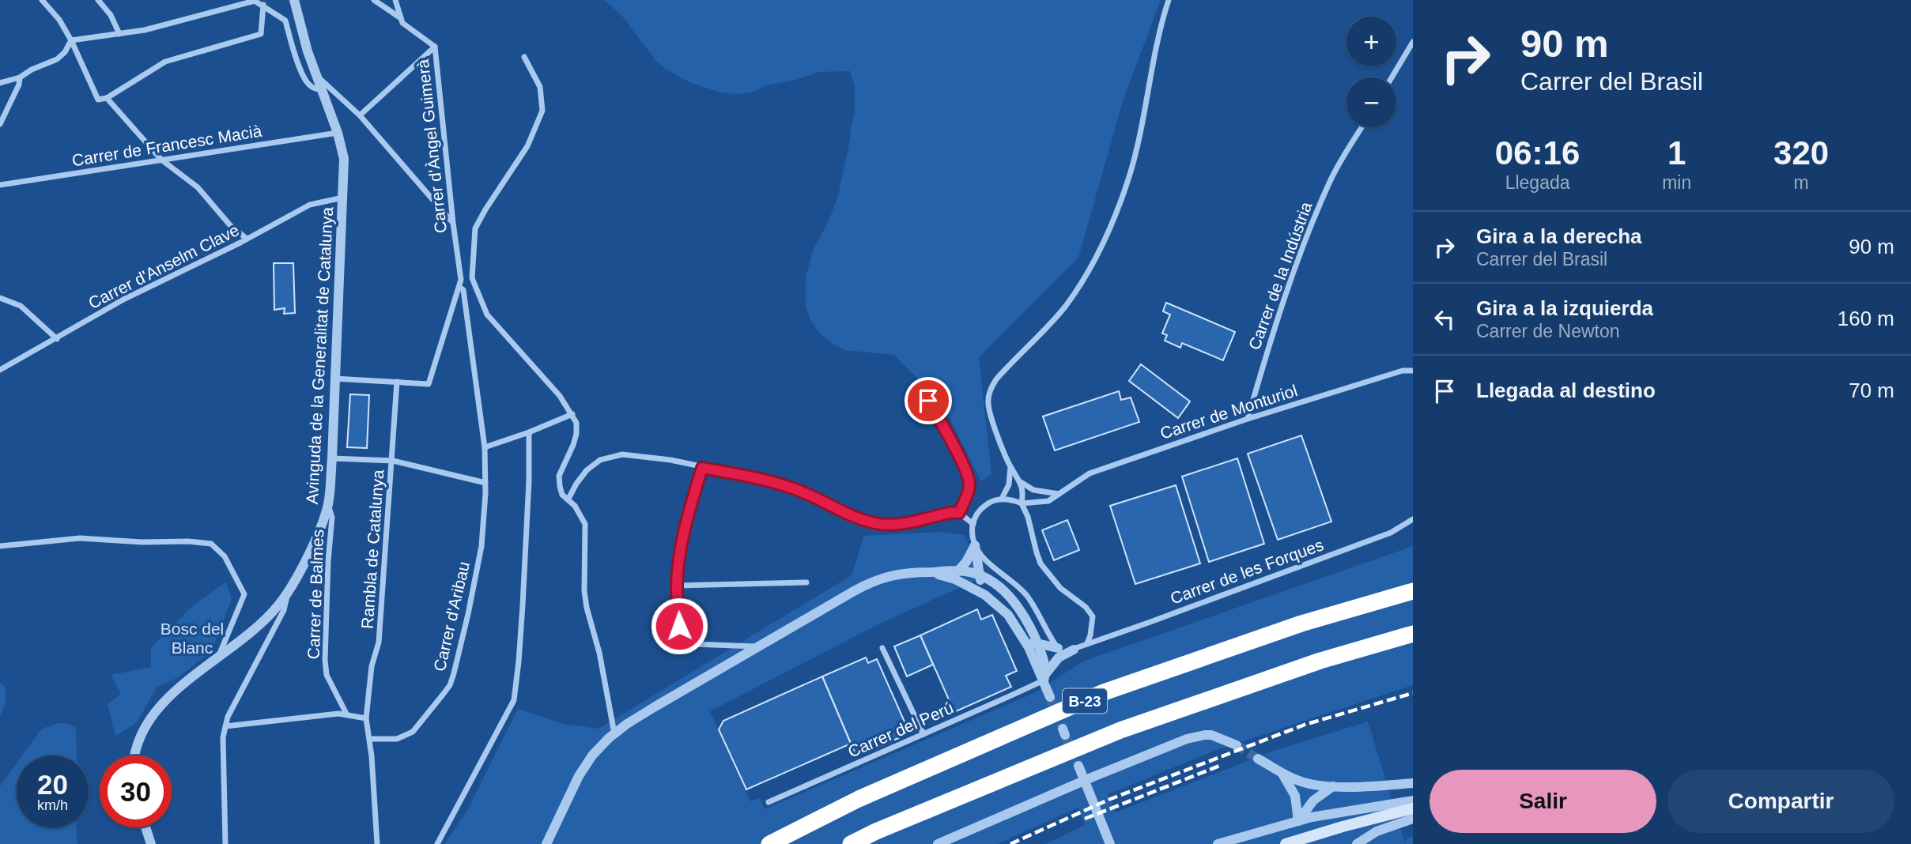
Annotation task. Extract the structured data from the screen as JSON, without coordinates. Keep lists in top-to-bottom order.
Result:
{
  "streets": {
    "highway": ["B-23"],
    "street": [
      "Carrer de Francesc Macià",
      "Carrer d'Àngel Guimerà",
      "Carrer d'Anselm Clave",
      "Carrer de la Indústria",
      "Avinguda de la Generalitat de Catalunya",
      "Carrer de Monturiol",
      "Rambla de Catalunya",
      "Carrer de les Forques",
      "Carrer de Balmes",
      "Carrer d'Aribau",
      "Carrer del Perú"
    ]
  },
  "crossings": [
    ["Carrer de Francesc Macià", "Avinguda de la Generalitat de Catalunya"],
    ["Carrer d'Àngel Guimerà", "Rambla de Catalunya"],
    ["Carrer d'Àngel Guimerà", "Carrer d'Aribau"],
    ["Carrer d'Anselm Clave", "Avinguda de la Generalitat de Catalunya"],
    ["Carrer de la Indústria", "Carrer de Monturiol"],
    ["Avinguda de la Generalitat de Catalunya", "Carrer de Balmes"]
  ],
  "parks": ["Bosc del Blanc"],
  "page": {
    "turn": ["90 m", "Carrer del Brasil"],
    "map_buttons": ["+", "−"],
    "eta": [
      "06:16",
      "Llegada",
      "1",
      "min",
      "320",
      "m"
    ],
    "list": [
      {
        "name": "Gira a la derecha",
        "note": "Carrer del Brasil",
        "value": "90 m"
      },
      {
        "name": "Gira a la izquierda",
        "note": "Carrer de Newton",
        "value": "160 m"
      },
      {
        "name": "Llegada al destino",
        "value": "70 m"
      }
    ],
    "speed": "20 km/h",
    "limit": "30",
    "buttons": ["Salir", "Compartir"]
  }
}
